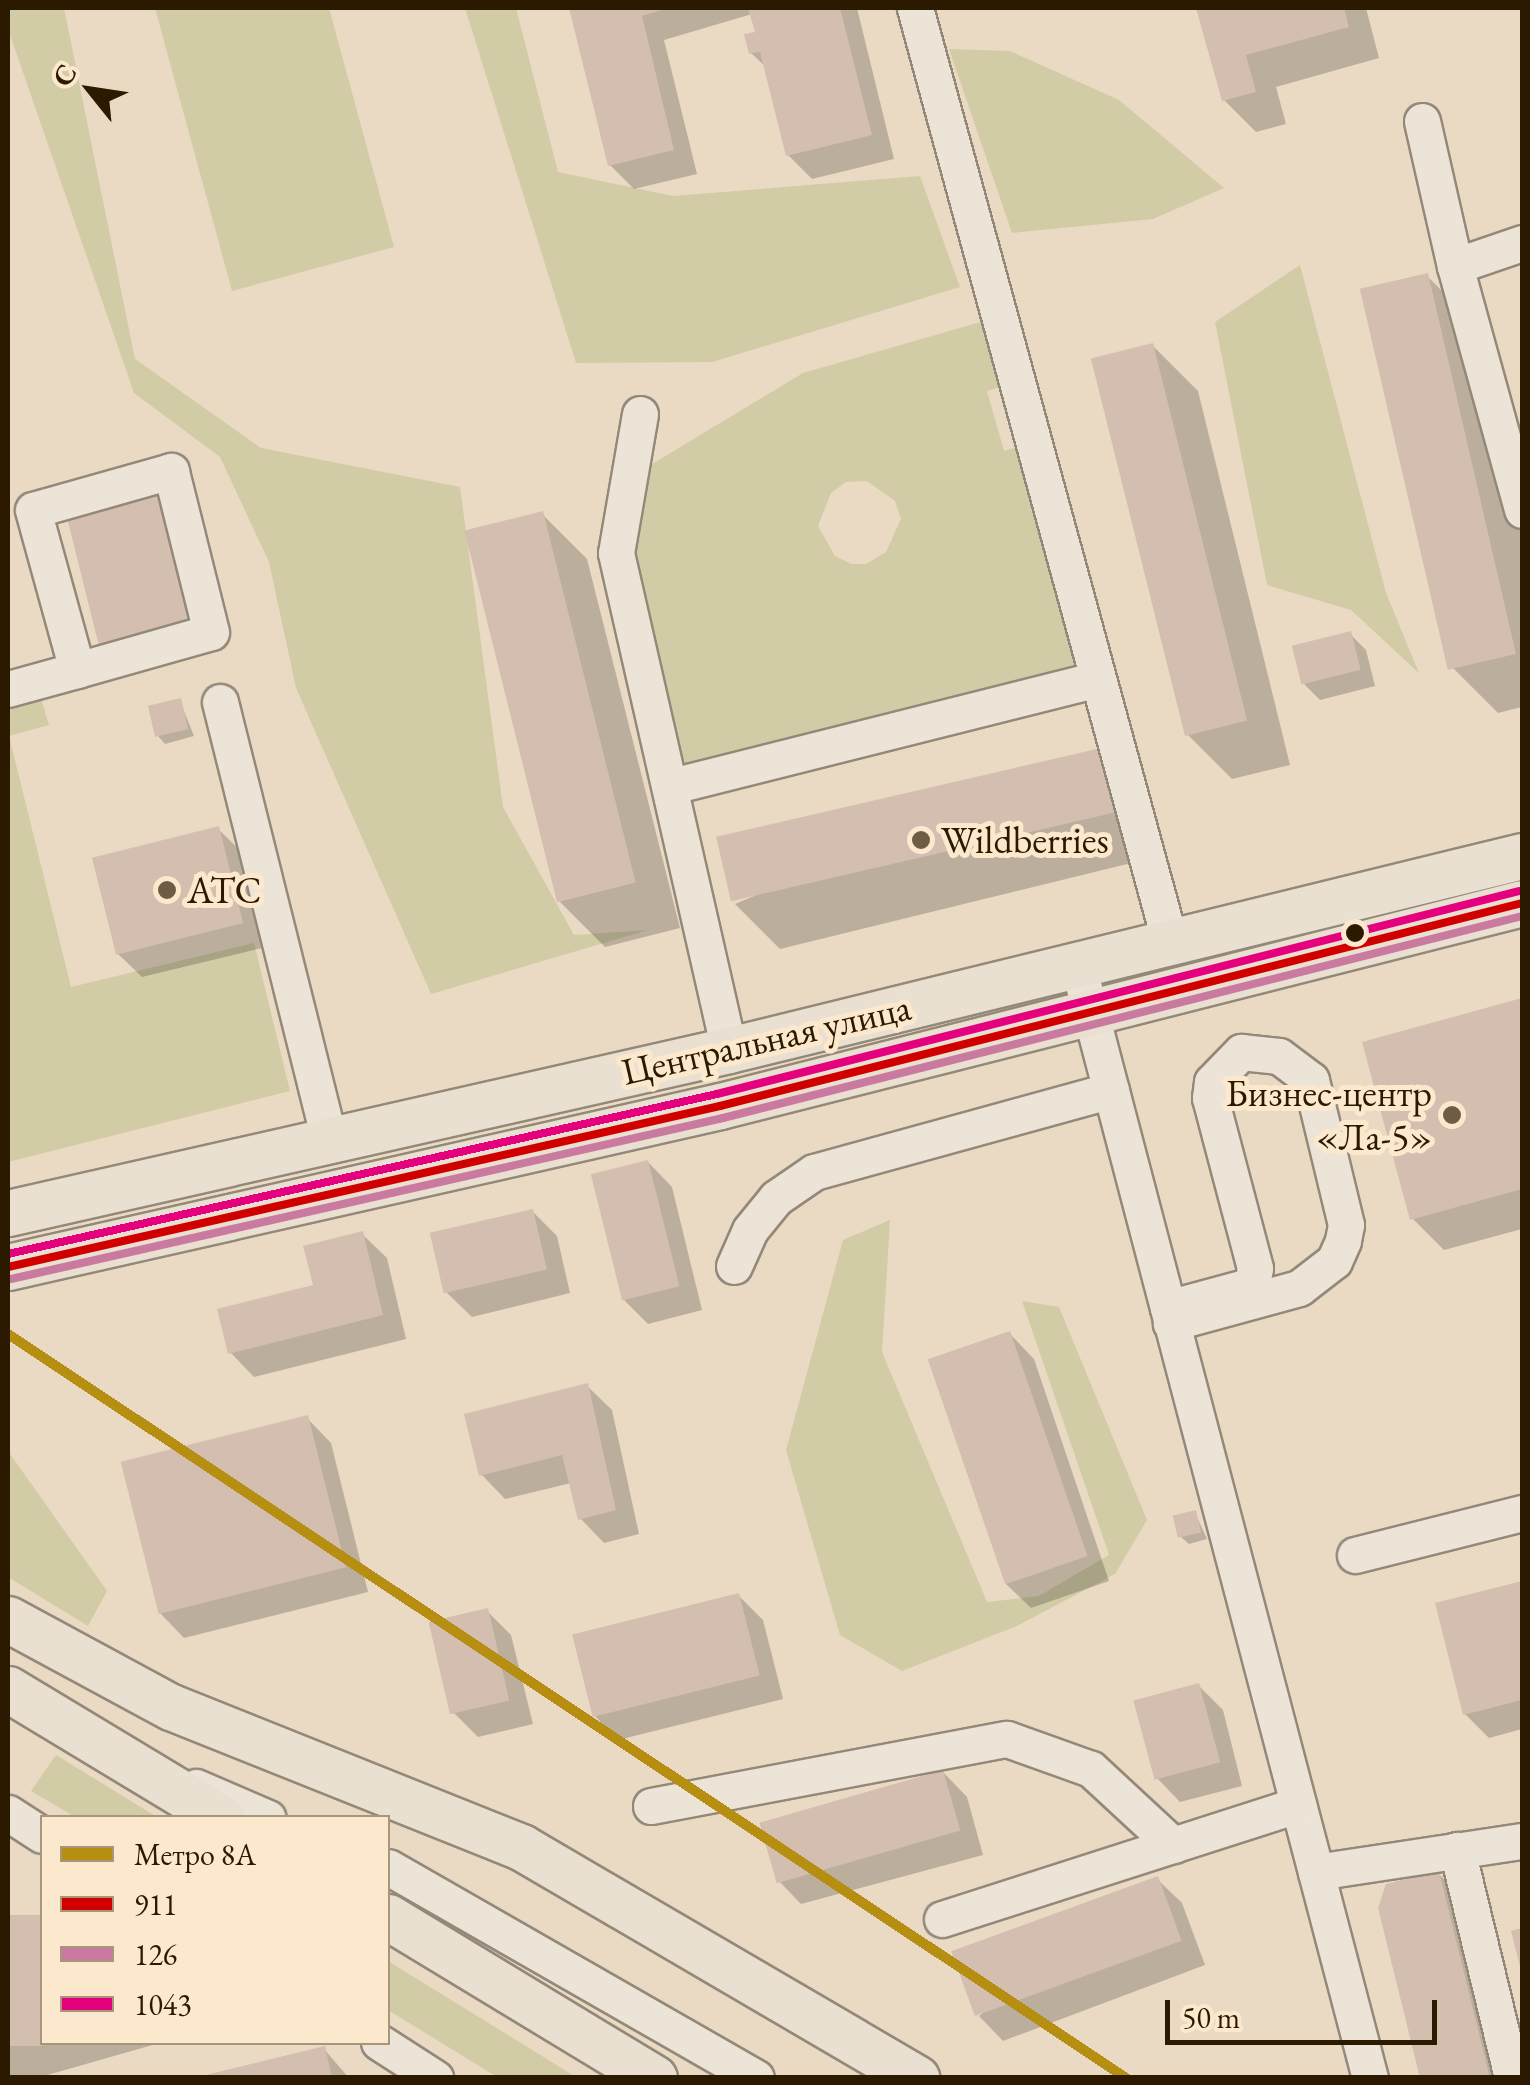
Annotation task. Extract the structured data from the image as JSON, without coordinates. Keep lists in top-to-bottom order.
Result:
{
  "streets": {
    "main road": ["Центральная улица"]
  },
  "places": ["Wildberries", "АТС", "Бизнес-центр «Ла-5»"],
  "lines": [
    "transit line 1043",
    "transit line 911",
    "transit line 126",
    "metro line 8А"
  ],
  "legend": [
    "Метро 8А",
    "911",
    "126",
    "1043"
  ],
  "scale_bar": "50 m",
  "north": "top left"
}
